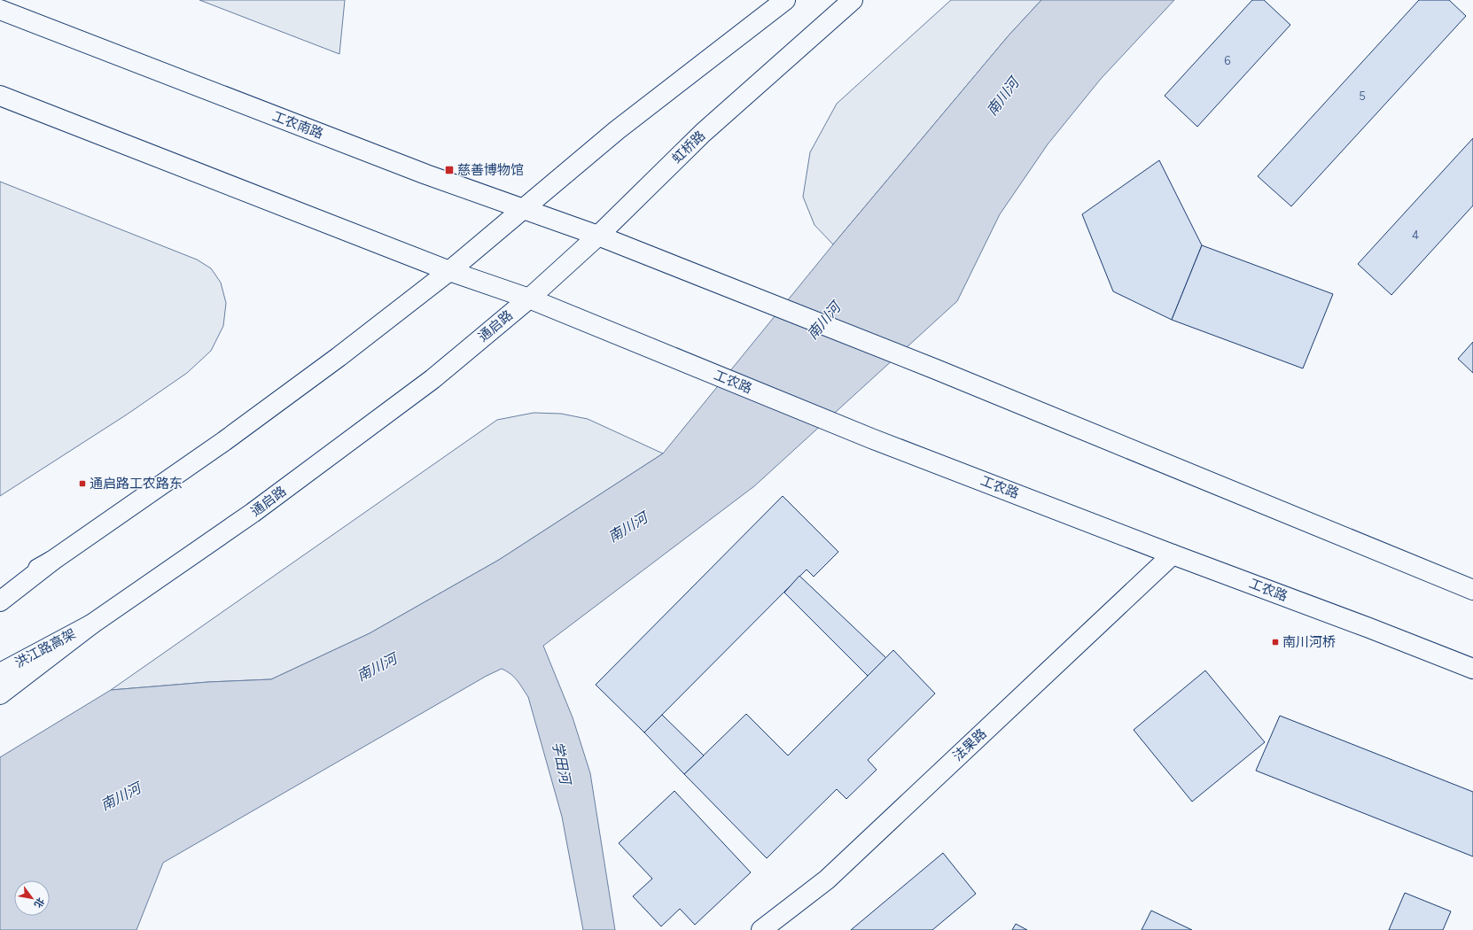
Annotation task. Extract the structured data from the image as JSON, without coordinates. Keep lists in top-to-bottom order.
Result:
{
  "streets": {
    "main road": [
      "工农南路",
      "虹桥路",
      "通启路",
      "工农路",
      "洪江路高架",
      "法果路"
    ]
  },
  "crossings": [
    ["工农南路", "虹桥路"],
    ["虹桥路", "通启路"],
    ["虹桥路", "工农路"],
    ["通启路", "工农路"],
    ["通启路", "洪江路高架"],
    ["工农路", "法果路"]
  ],
  "water": ["南川河", "学田河"],
  "places": {
    "transit": ["慈善博物馆", "通启路工农路东", "南川河桥"]
  },
  "house_numbers": ["6", "5", "4"],
  "north": "bottom right"
}
